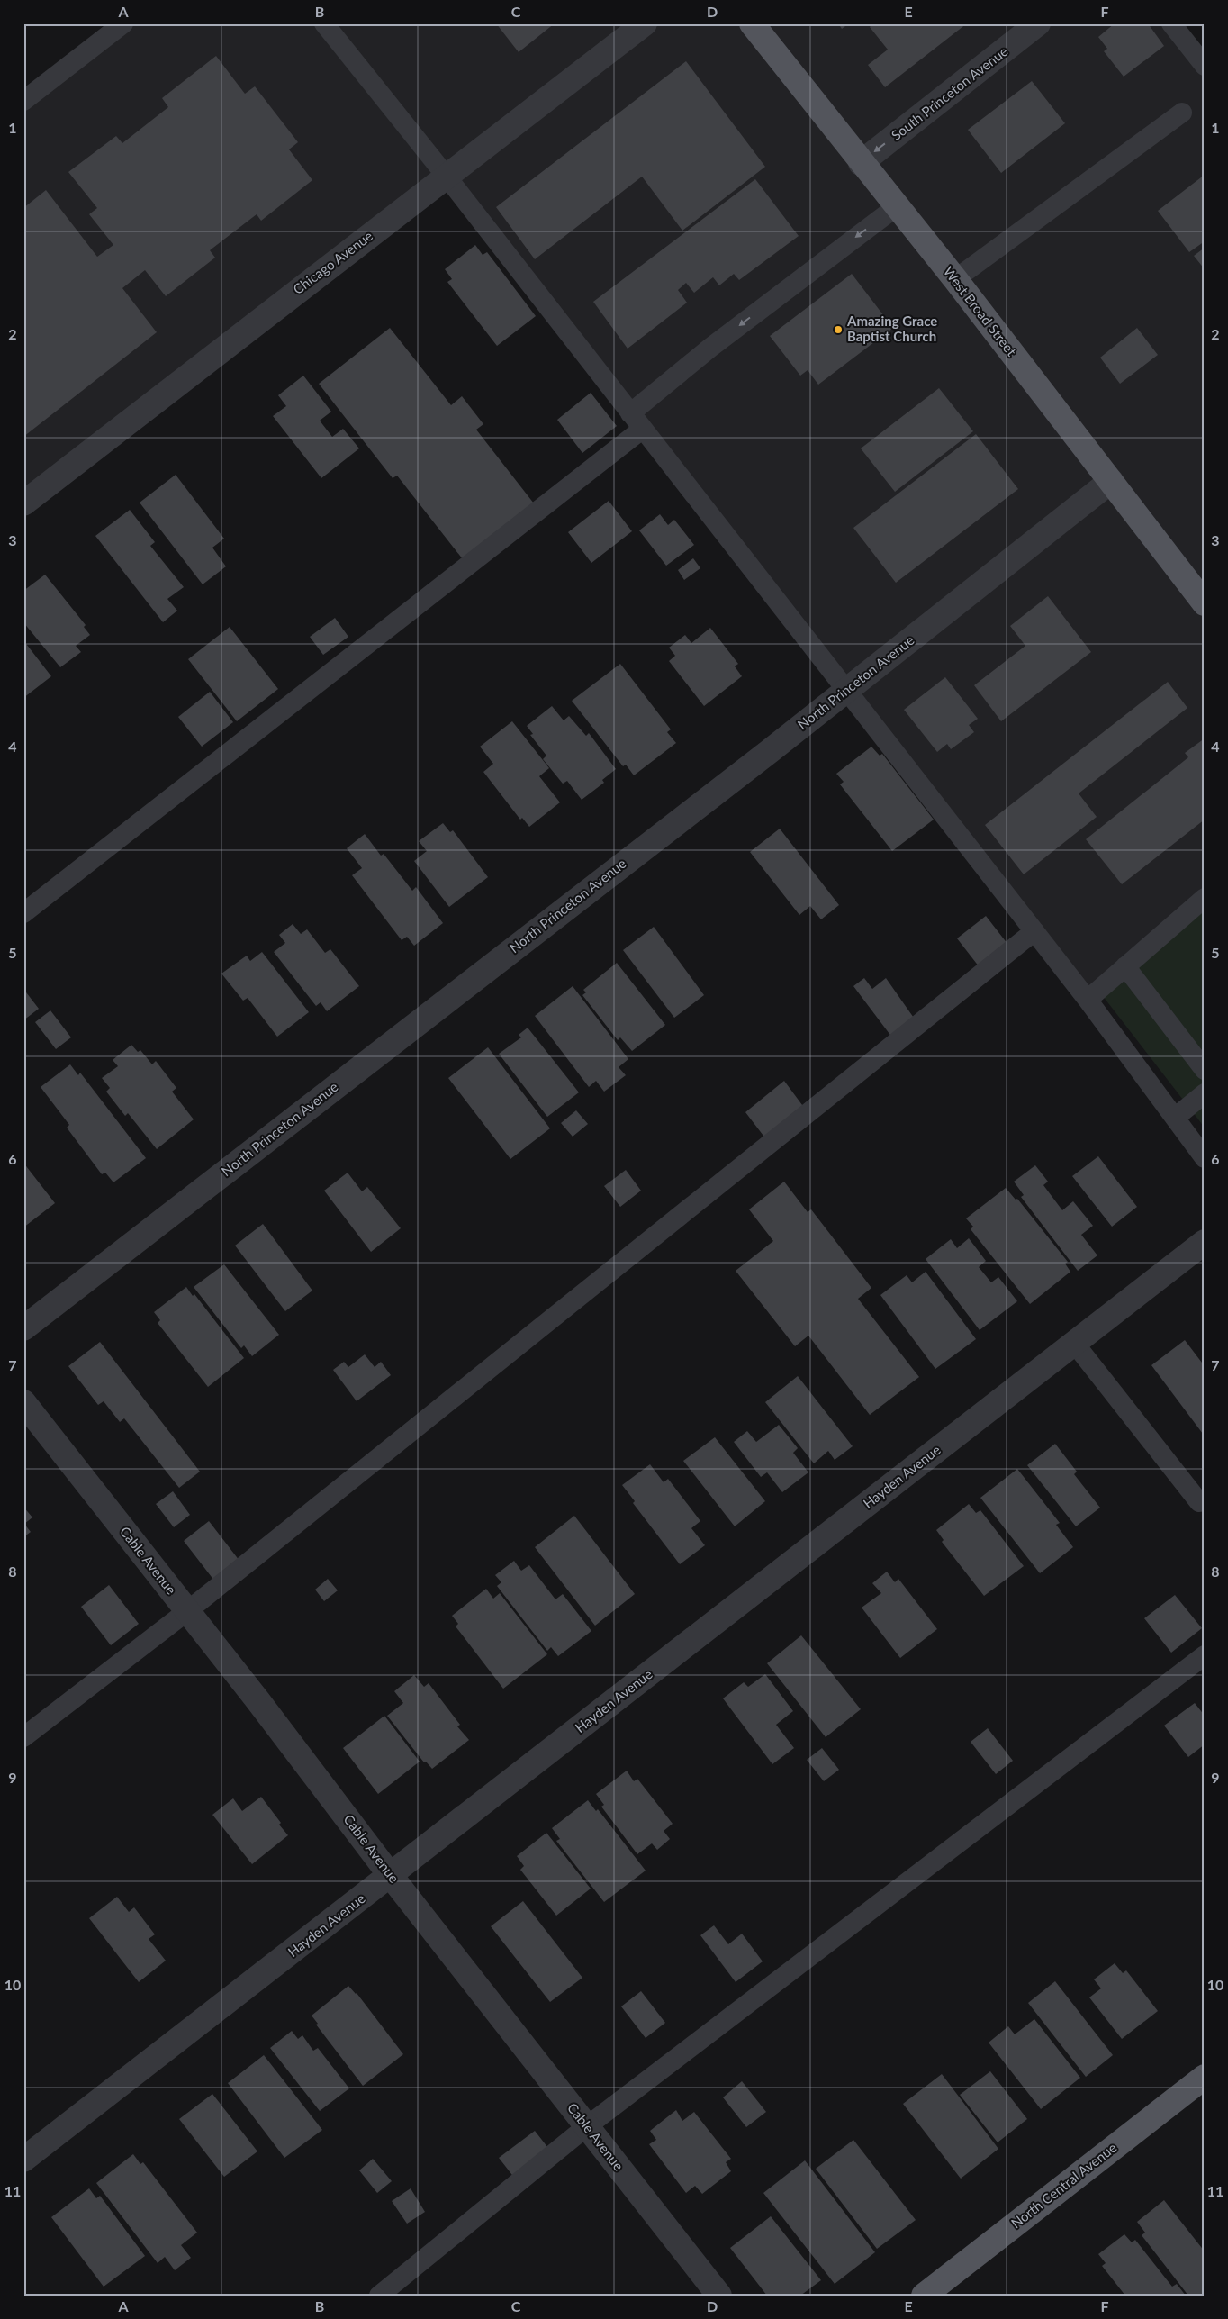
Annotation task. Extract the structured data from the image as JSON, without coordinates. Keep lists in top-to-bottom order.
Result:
{
  "streets": {
    "main road": ["West Broad Street", "North Central Avenue"],
    "street": [
      "South Princeton Avenue",
      "Chicago Avenue",
      "North Princeton Avenue",
      "Hayden Avenue",
      "Cable Avenue"
    ]
  },
  "crossings": [
    ["South Princeton Avenue", "West Broad Street"],
    ["West Broad Street", "North Princeton Avenue"],
    ["Hayden Avenue", "Cable Avenue"]
  ],
  "one_way": ["South Princeton Avenue"],
  "places": ["Amazing Grace Baptist Church"],
  "grid": {
    "columns": [
      "A",
      "B",
      "C",
      "D",
      "E",
      "F"
    ],
    "rows": [
      "1",
      "2",
      "3",
      "4",
      "5",
      "6",
      "7",
      "8",
      "9",
      "10",
      "11"
    ]
  }
}
